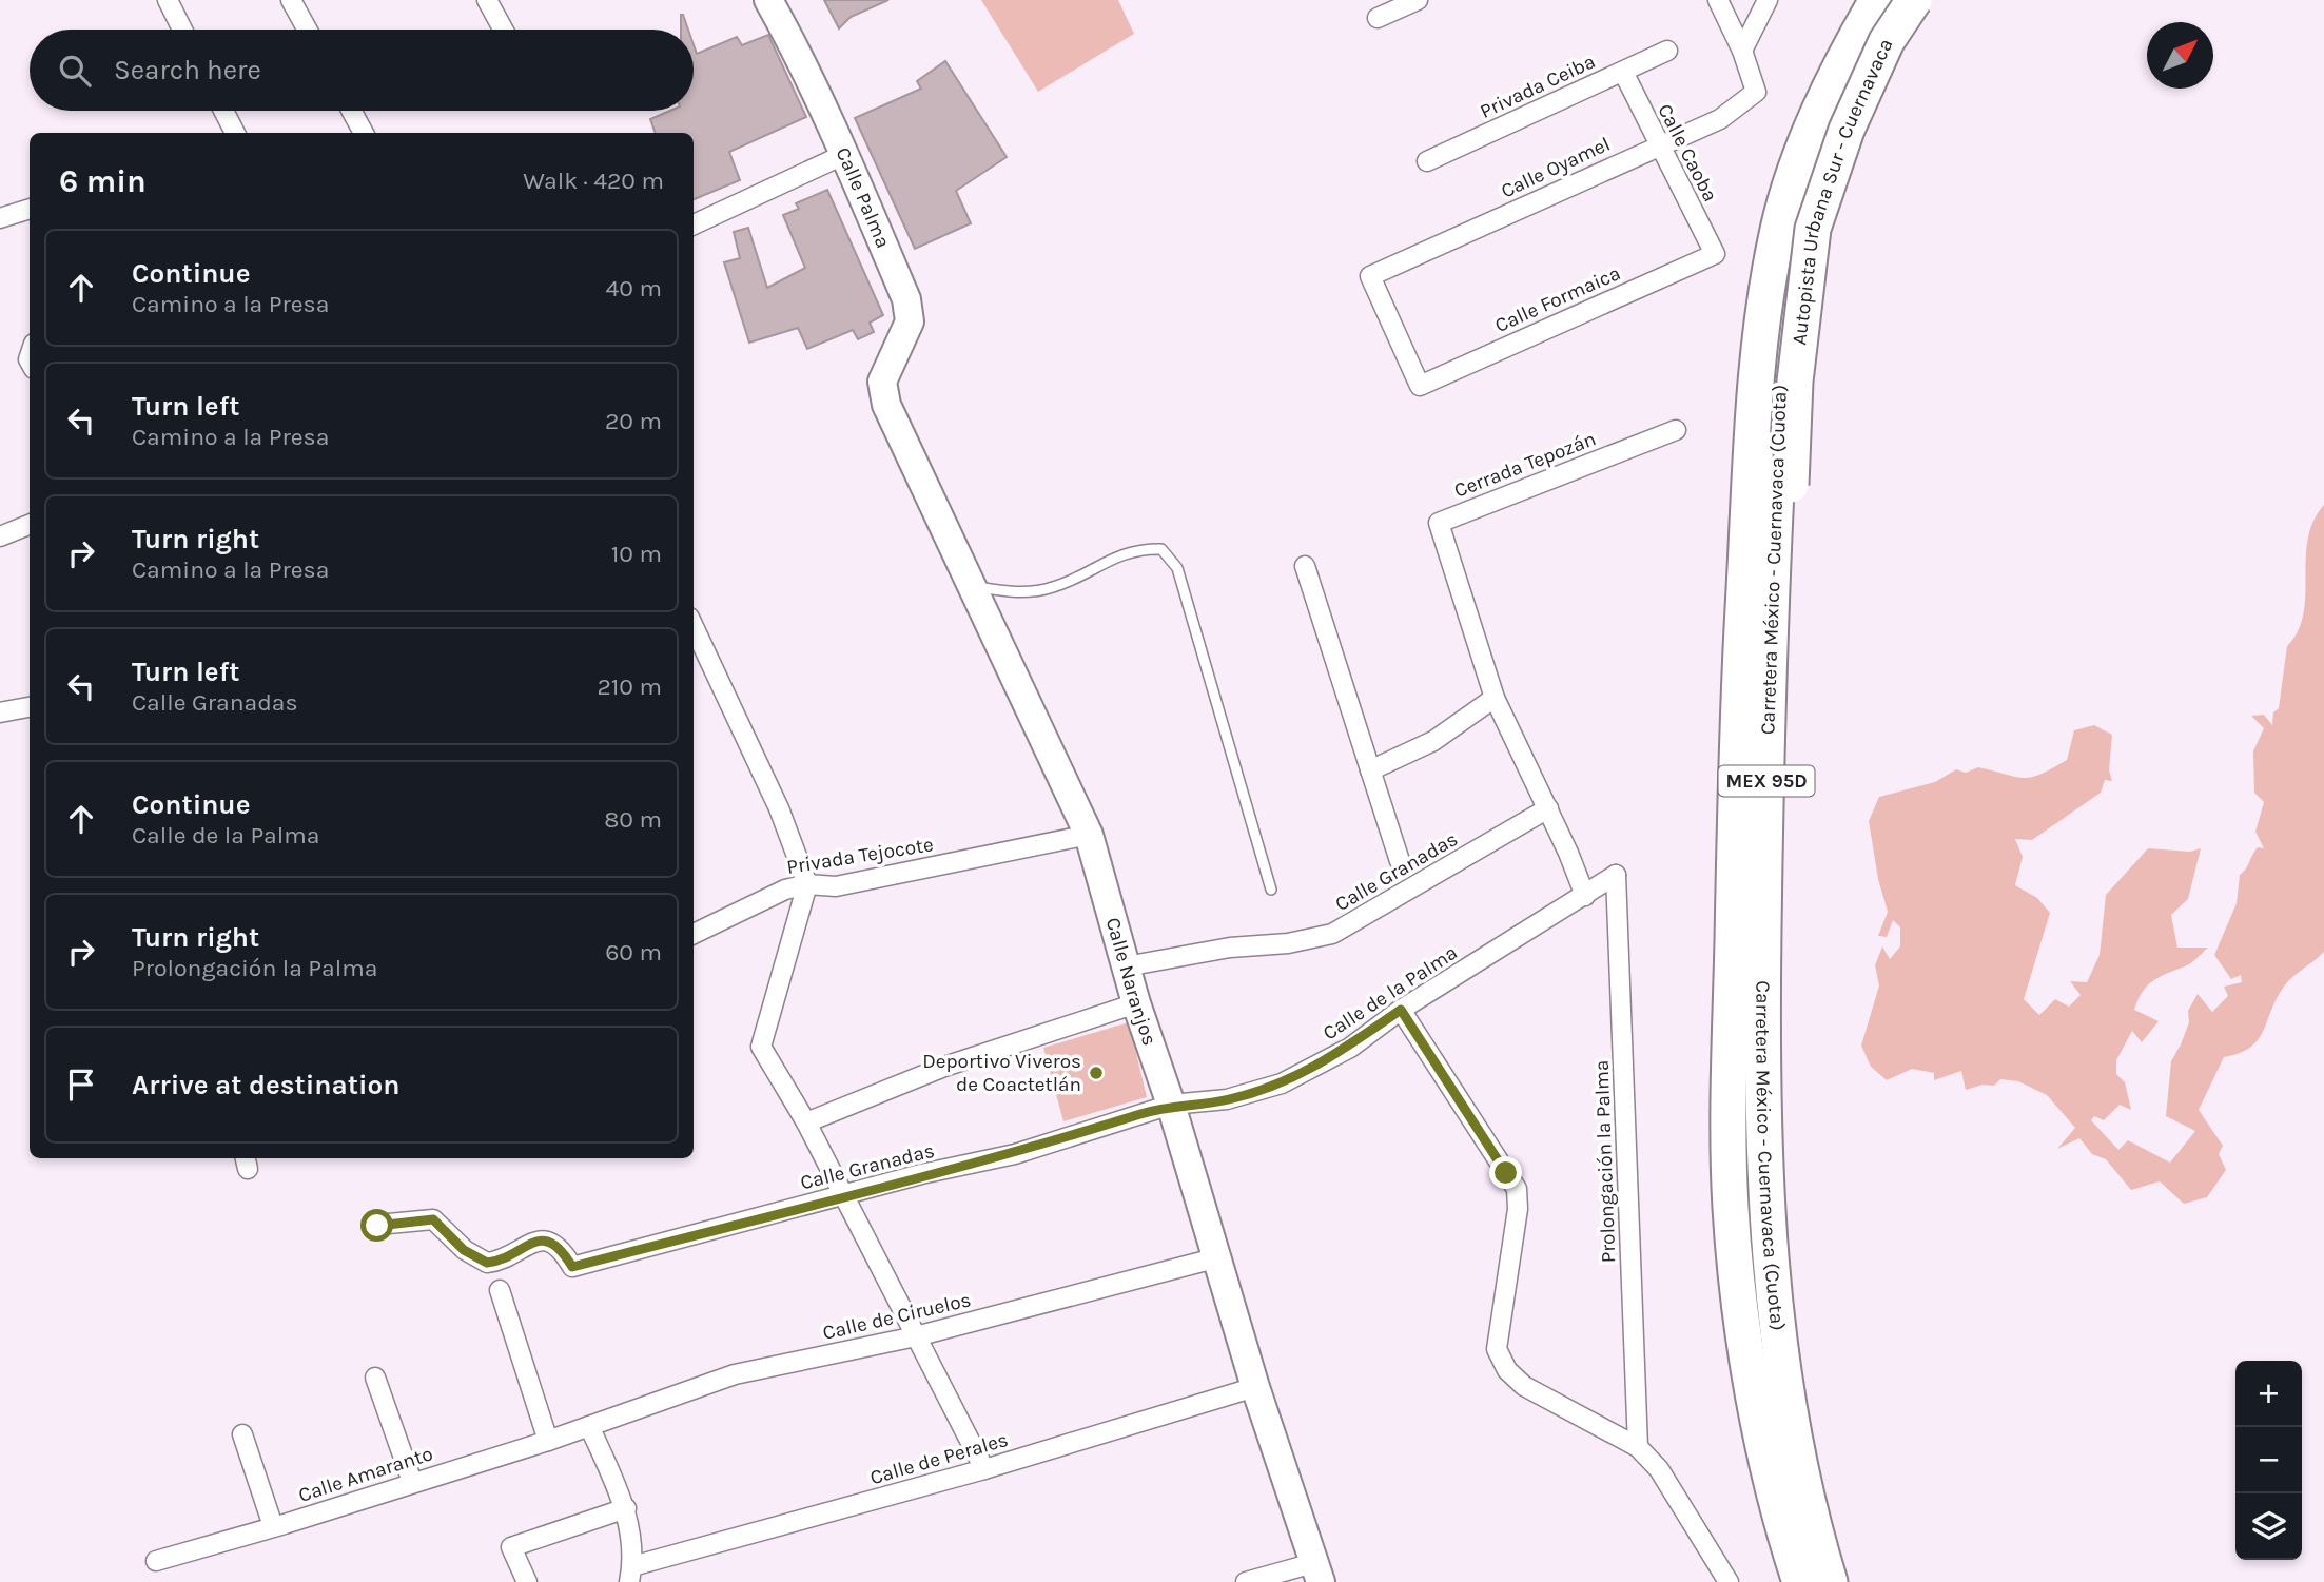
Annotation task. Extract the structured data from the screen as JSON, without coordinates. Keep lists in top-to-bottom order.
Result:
{
  "streets": {
    "highway": ["Autopista Urbana Sur - Cuernavaca", "Carretera México - Cuernavaca (Cuota)", "MEX 95D"],
    "street": [
      "Privada Ceiba",
      "Calle Caoba",
      "Calle Oyamel",
      "Calle Palma",
      "Calle Formaica",
      "Cerrada Tepozán",
      "Privada Tejocote",
      "Calle Granadas",
      "Calle Naranjos",
      "Calle de la Palma",
      "Prolongación la Palma",
      "Calle de Ciruelos",
      "Calle de Perales",
      "Calle Amaranto"
    ]
  },
  "crossings": [
    ["Privada Ceiba", "Calle Caoba"],
    ["Calle Caoba", "Calle Oyamel"],
    ["Calle Caoba", "Calle Formaica"],
    ["Calle Oyamel", "Calle Formaica"],
    ["Calle Palma", "Calle Naranjos"],
    ["Cerrada Tepozán", "Calle Granadas"],
    ["Cerrada Tepozán", "Calle de la Palma"],
    ["Privada Tejocote", "Calle Naranjos"],
    ["Calle Granadas", "Calle Naranjos"],
    ["Calle Granadas", "Calle de la Palma"],
    ["Calle Naranjos", "Calle de la Palma"],
    ["Calle Naranjos", "Calle de Ciruelos"],
    ["Calle Naranjos", "Calle de Perales"],
    ["Calle de la Palma", "Prolongación la Palma"],
    ["Calle de Ciruelos", "Calle Amaranto"]
  ],
  "places": ["Deportivo Viveros de Coactetlán"],
  "north": "top right",
  "page": {
    "search": "Search here",
    "heading": ["6 min", "Walk · 420 m"],
    "list": [
      ["Continue", "Camino a la Presa", "40 m"],
      ["Turn left", "Camino a la Presa", "20 m"],
      ["Turn right", "Camino a la Presa", "10 m"],
      ["Turn left", "Calle Granadas", "210 m"],
      ["Continue", "Calle de la Palma", "80 m"],
      ["Turn right", "Prolongación la Palma", "60 m"],
      "Arrive at destination"
    ],
    "map_buttons": ["+", "−"]
  }
}
